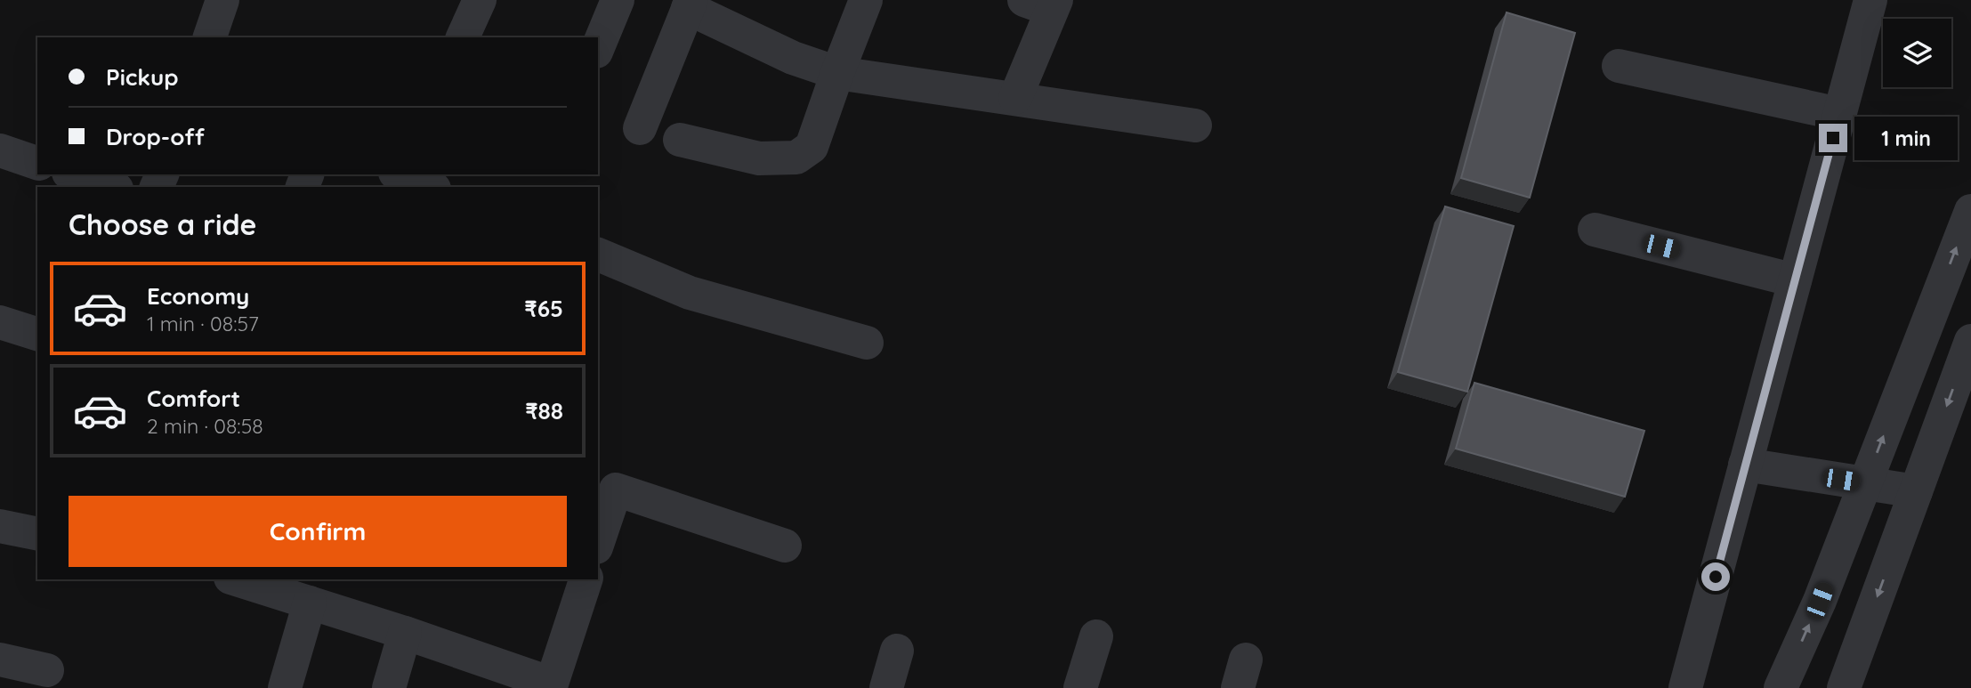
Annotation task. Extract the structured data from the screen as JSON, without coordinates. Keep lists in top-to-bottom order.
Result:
{
  "page": {
    "banner": ["Pickup", "Drop-off"],
    "bubble": "1 min",
    "heading": "Choose a ride",
    "list": [
      {
        "name": "Economy",
        "note": "1 min · 08:57",
        "value": "₹65"
      },
      {
        "name": "Comfort",
        "note": "2 min · 08:58",
        "value": "₹88"
      }
    ],
    "buttons": "Confirm"
  }
}
